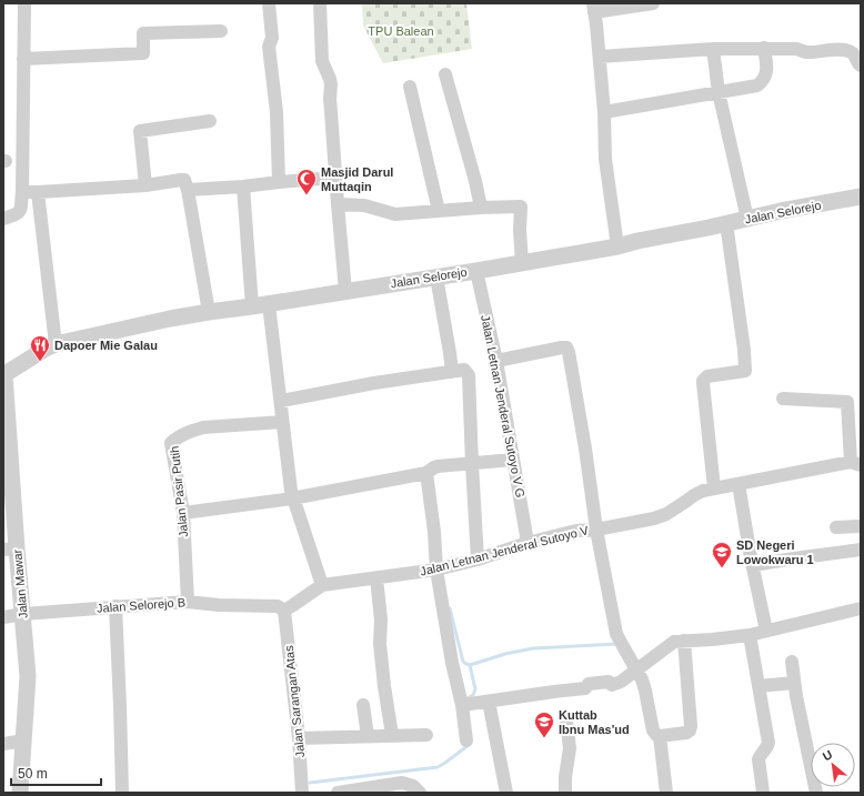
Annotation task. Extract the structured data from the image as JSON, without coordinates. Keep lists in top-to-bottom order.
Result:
{
  "streets": {
    "street": [
      "Jalan Selorejo",
      "Jalan Letnan Jenderal Sutoyo V G",
      "Jalan Pasir Putih",
      "Jalan Letnan Jenderal Sutoyo V",
      "Jalan Mawar",
      "Jalan Selorejo B",
      "Jalan Sarangan Atas"
    ]
  },
  "crossings": [
    ["Jalan Selorejo", "Jalan Letnan Jenderal Sutoyo V G"],
    ["Jalan Selorejo", "Jalan Mawar"],
    ["Jalan Letnan Jenderal Sutoyo V G", "Jalan Letnan Jenderal Sutoyo V"],
    ["Jalan Pasir Putih", "Jalan Selorejo B"],
    ["Jalan Mawar", "Jalan Selorejo B"],
    ["Jalan Selorejo B", "Jalan Sarangan Atas"]
  ],
  "parks": ["TPU Balean"],
  "places": {
    "mosque": ["Masjid Darul Muttaqin"],
    "restaurant": ["Dapoer Mie Galau"],
    "school or university": ["SD Negeri Lowokwaru 1", "Kuttab Ibnu Mas'ud"]
  },
  "scale_bar": "50 m",
  "north": "top left"
}
